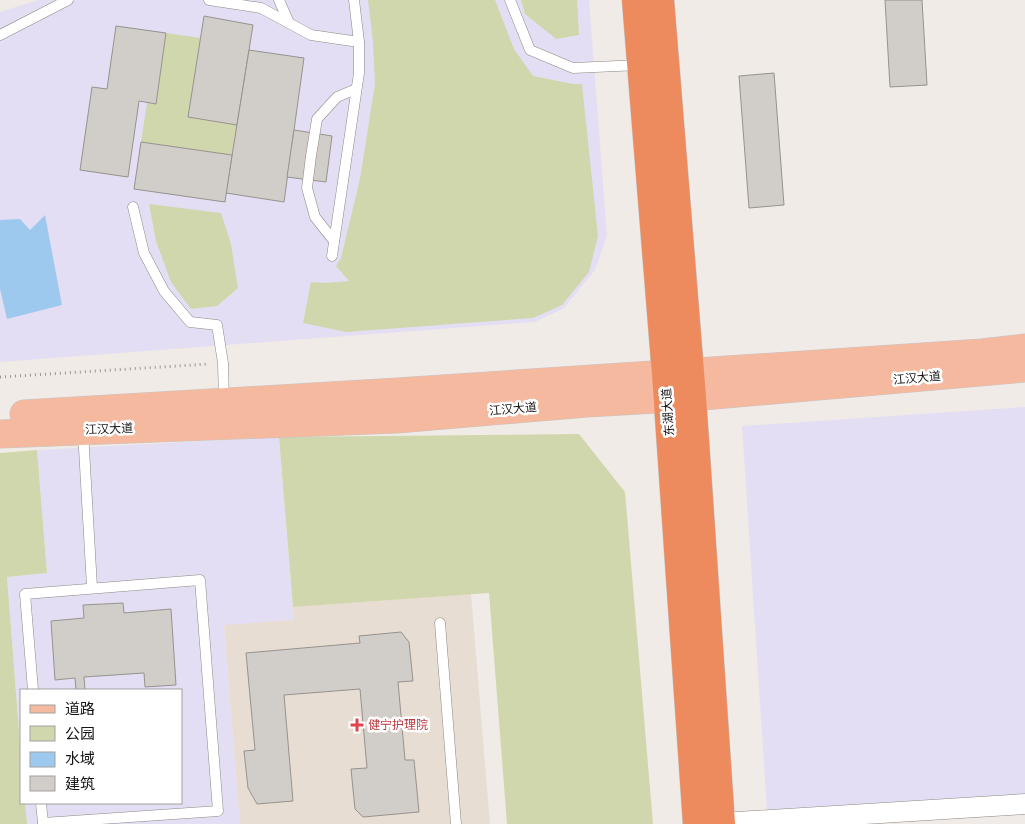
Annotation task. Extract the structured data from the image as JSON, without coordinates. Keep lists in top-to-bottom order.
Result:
{
  "streets": {
    "highway": ["东湖大道"],
    "main road": ["江汉大道"]
  },
  "crossings": [
    ["江汉大道", "东湖大道"]
  ],
  "places": {
    "health": ["健宁护理院"]
  },
  "legend": [
    "道路",
    "公园",
    "水域",
    "建筑"
  ]
}
